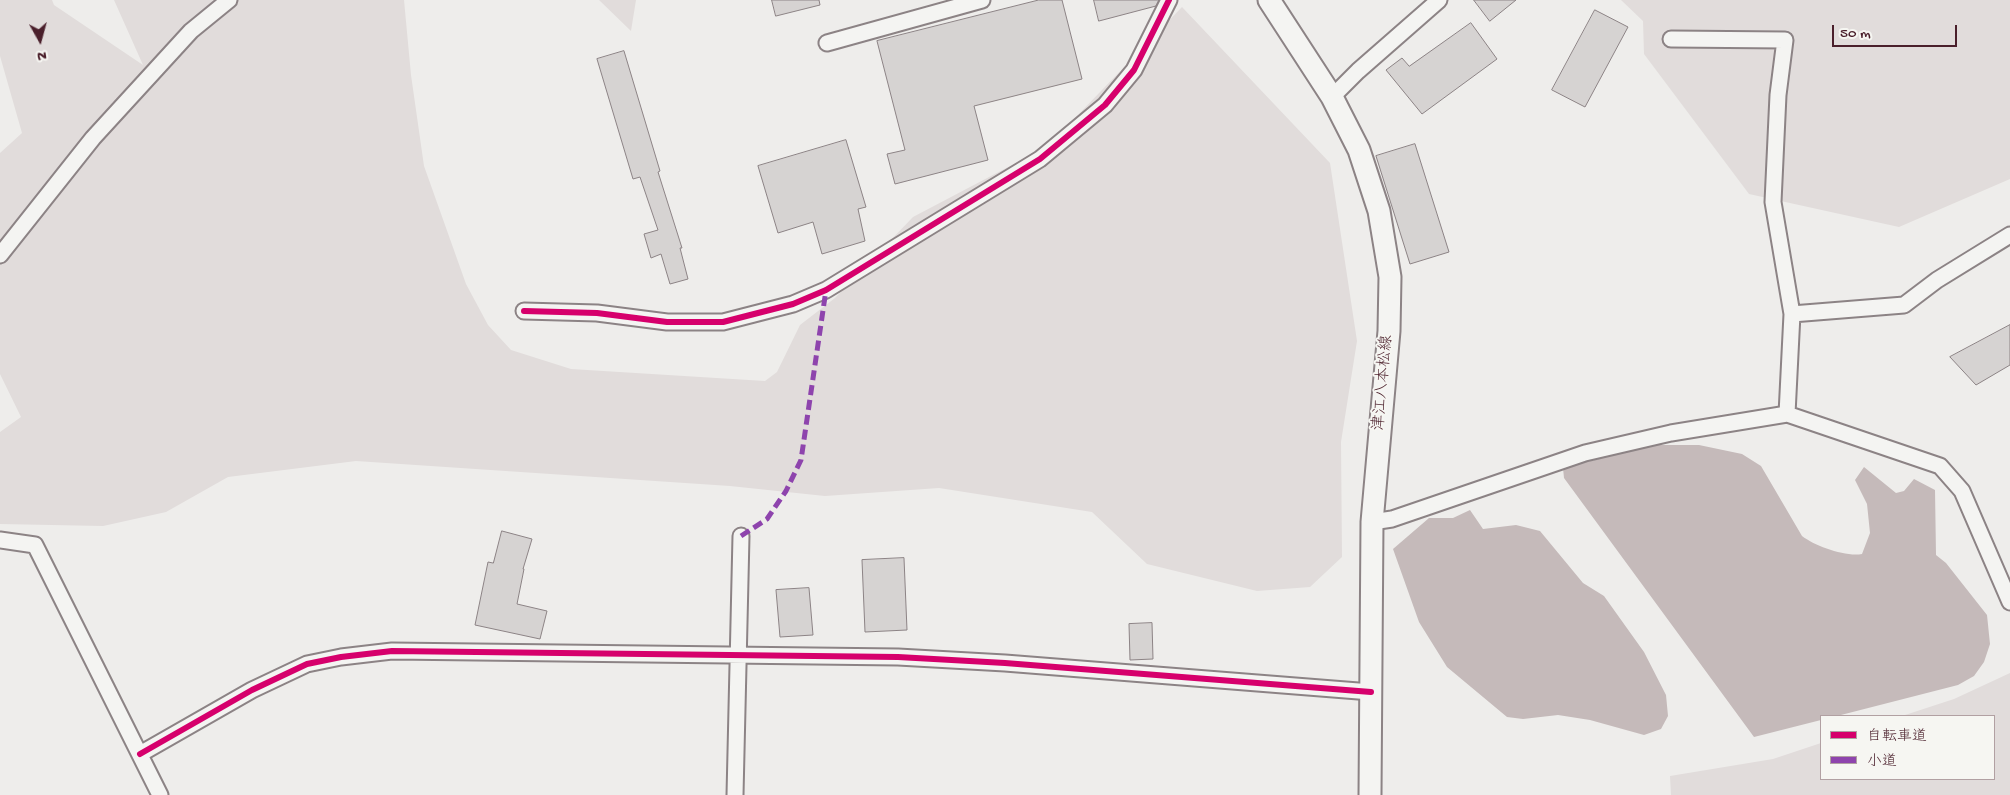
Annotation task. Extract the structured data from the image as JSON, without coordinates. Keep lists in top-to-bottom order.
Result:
{
  "streets": {
    "main road": ["津江八本松線"]
  },
  "legend": ["自転車道", "小道"],
  "scale_bar": "50 m",
  "north": "bottom"
}
